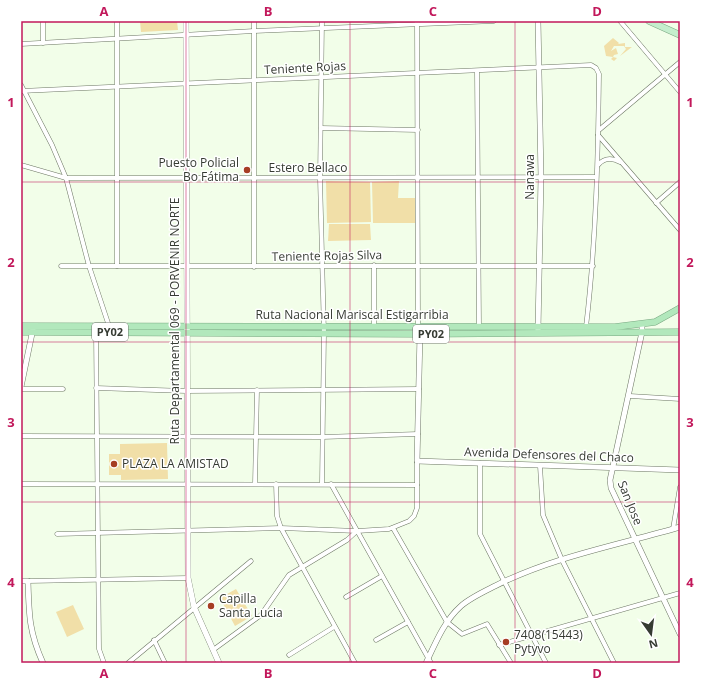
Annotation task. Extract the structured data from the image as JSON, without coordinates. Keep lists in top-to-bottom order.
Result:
{
  "streets": {
    "highway": ["Ruta Nacional Mariscal Estigarribia", "PY02"],
    "main road": ["Ruta Departamental 069 - PORVENIR NORTE"],
    "street": [
      "Teniente Rojas",
      "Estero Bellaco",
      "Nanawa",
      "Teniente Rojas Silva",
      "Avenida Defensores del Chaco",
      "San Jose"
    ]
  },
  "crossings": [
    ["Teniente Rojas", "Nanawa"],
    ["Teniente Rojas", "Ruta Departamental 069 - PORVENIR NORTE"],
    ["Estero Bellaco", "Nanawa"],
    ["Estero Bellaco", "Ruta Departamental 069 - PORVENIR NORTE"],
    ["Nanawa", "Teniente Rojas Silva"],
    ["Nanawa", "Ruta Nacional Mariscal Estigarribia"],
    ["Teniente Rojas Silva", "Ruta Departamental 069 - PORVENIR NORTE"],
    ["Ruta Nacional Mariscal Estigarribia", "Ruta Departamental 069 - PORVENIR NORTE"],
    ["Ruta Nacional Mariscal Estigarribia", "PY02"],
    ["Ruta Nacional Mariscal Estigarribia", "San Jose"],
    ["PY02", "San Jose"],
    ["Avenida Defensores del Chaco", "San Jose"]
  ],
  "places": [
    "Puesto Policial Bo Fátima",
    "PLAZA LA AMISTAD",
    "Capilla Santa Lucia",
    "7408(15443) Pytyvo"
  ],
  "north": "bottom",
  "grid": {
    "columns": [
      "A",
      "B",
      "C",
      "D"
    ],
    "rows": [
      "1",
      "2",
      "3",
      "4"
    ]
  }
}
